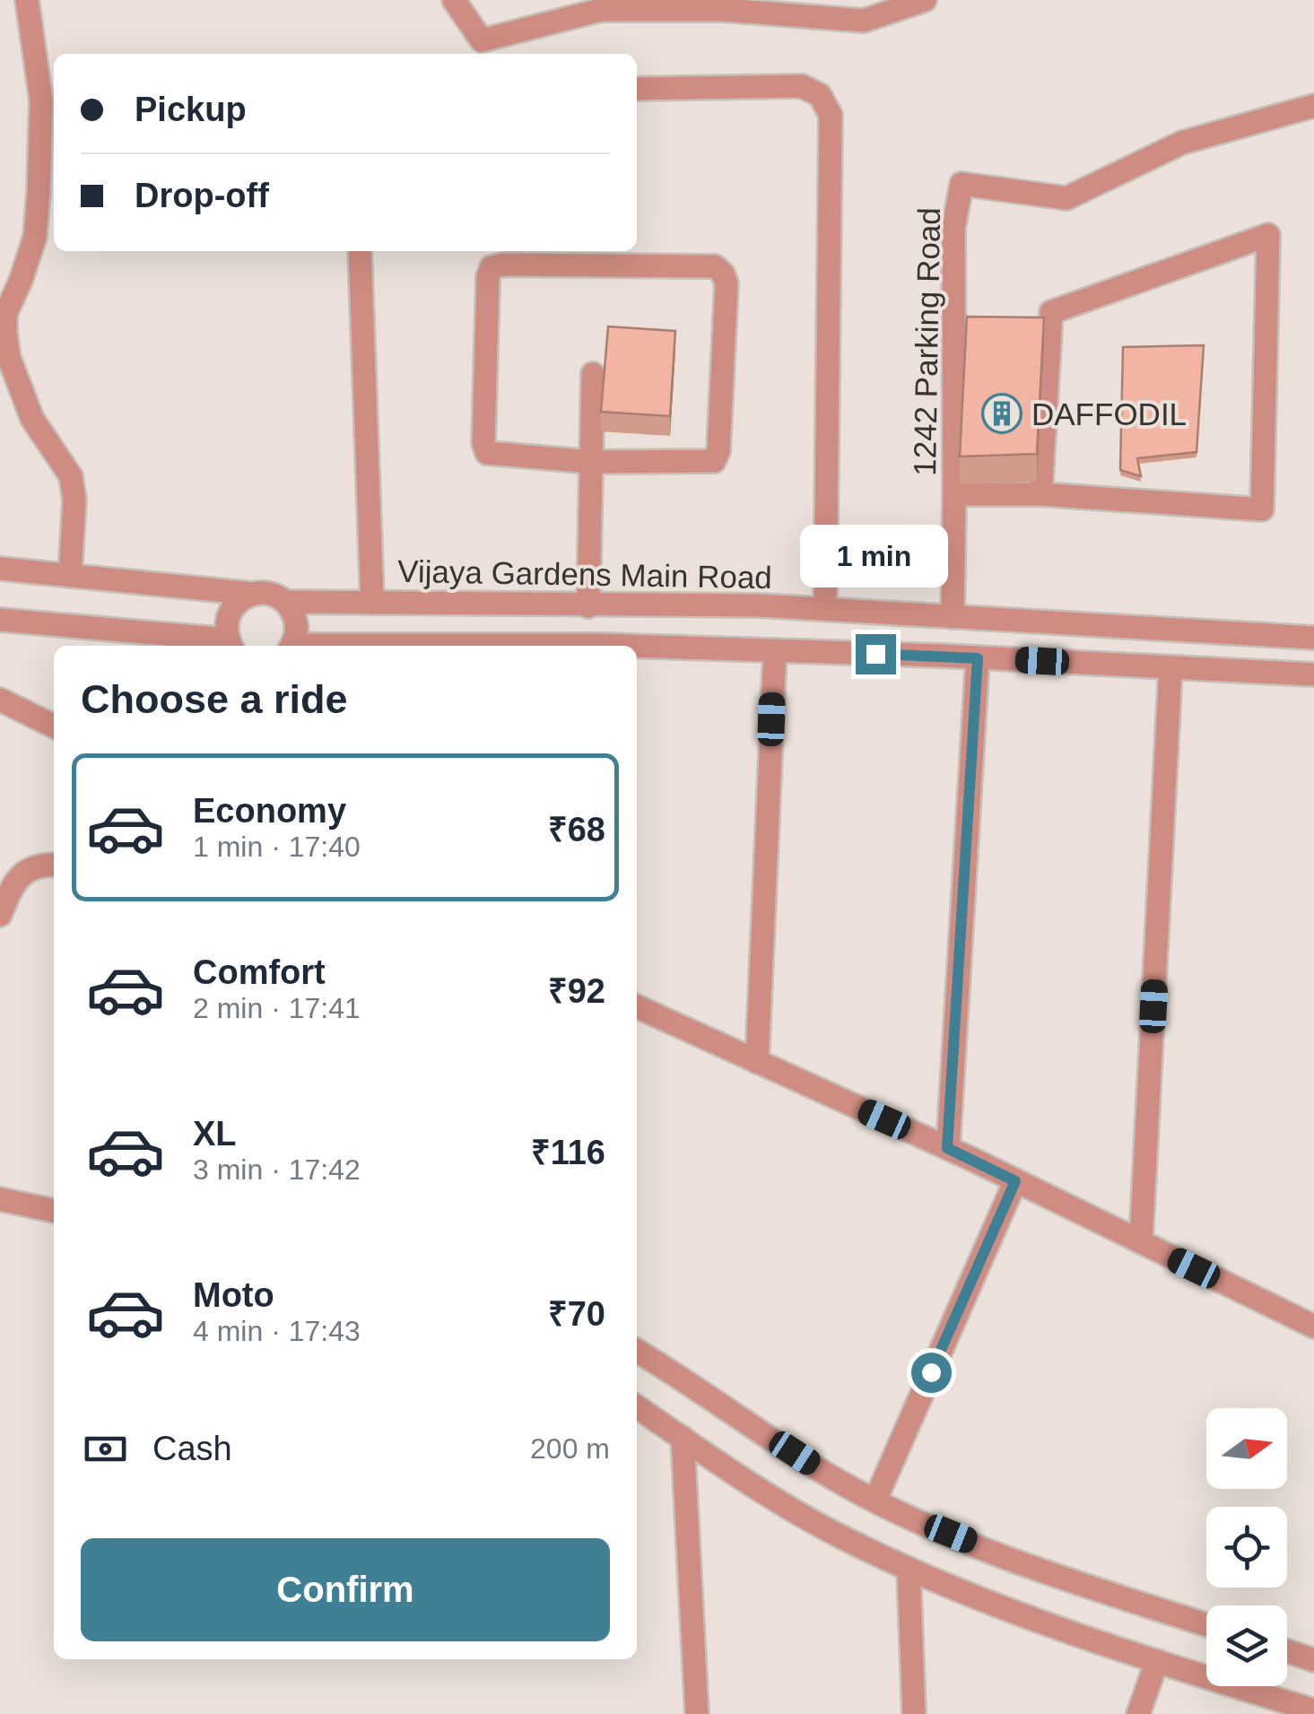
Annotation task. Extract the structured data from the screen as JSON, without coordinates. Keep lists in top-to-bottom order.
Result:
{
  "streets": {
    "street": ["1242 Parking Road", "Vijaya Gardens Main Road"]
  },
  "places": {
    "building": ["DAFFODIL"]
  },
  "north": "right",
  "page": {
    "banner": ["Pickup", "Drop-off"],
    "bubble": "1 min",
    "heading": "Choose a ride",
    "list": [
      {
        "name": "Economy",
        "note": "1 min · 17:40",
        "value": "₹68"
      },
      {
        "name": "Comfort",
        "note": "2 min · 17:41",
        "value": "₹92"
      },
      {
        "name": "XL",
        "note": "3 min · 17:42",
        "value": "₹116"
      },
      {
        "name": "Moto",
        "note": "4 min · 17:43",
        "value": "₹70"
      }
    ],
    "pay": ["Cash", "200 m"],
    "buttons": "Confirm"
  }
}
